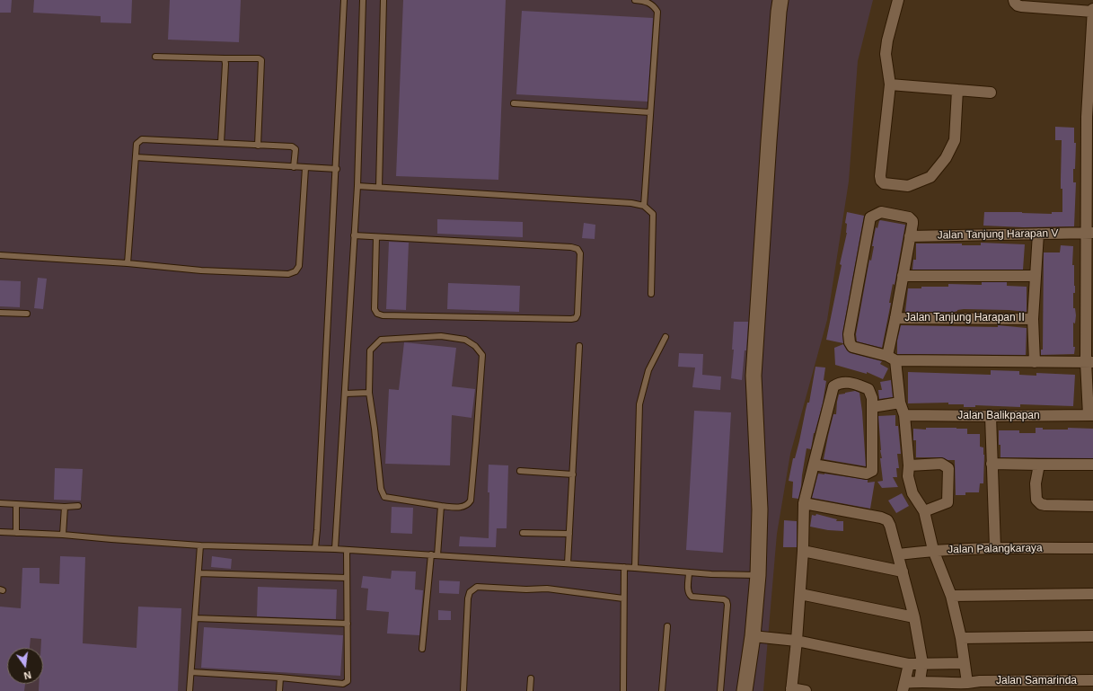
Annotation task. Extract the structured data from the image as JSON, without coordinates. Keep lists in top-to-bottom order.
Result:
{
  "streets": {
    "street": [
      "Jalan Tanjung Harapan V",
      "Jalan Tanjung Harapan II",
      "Jalan Balikpapan",
      "Jalan Palangkaraya",
      "Jalan Samarinda"
    ]
  },
  "north": "bottom"
}
